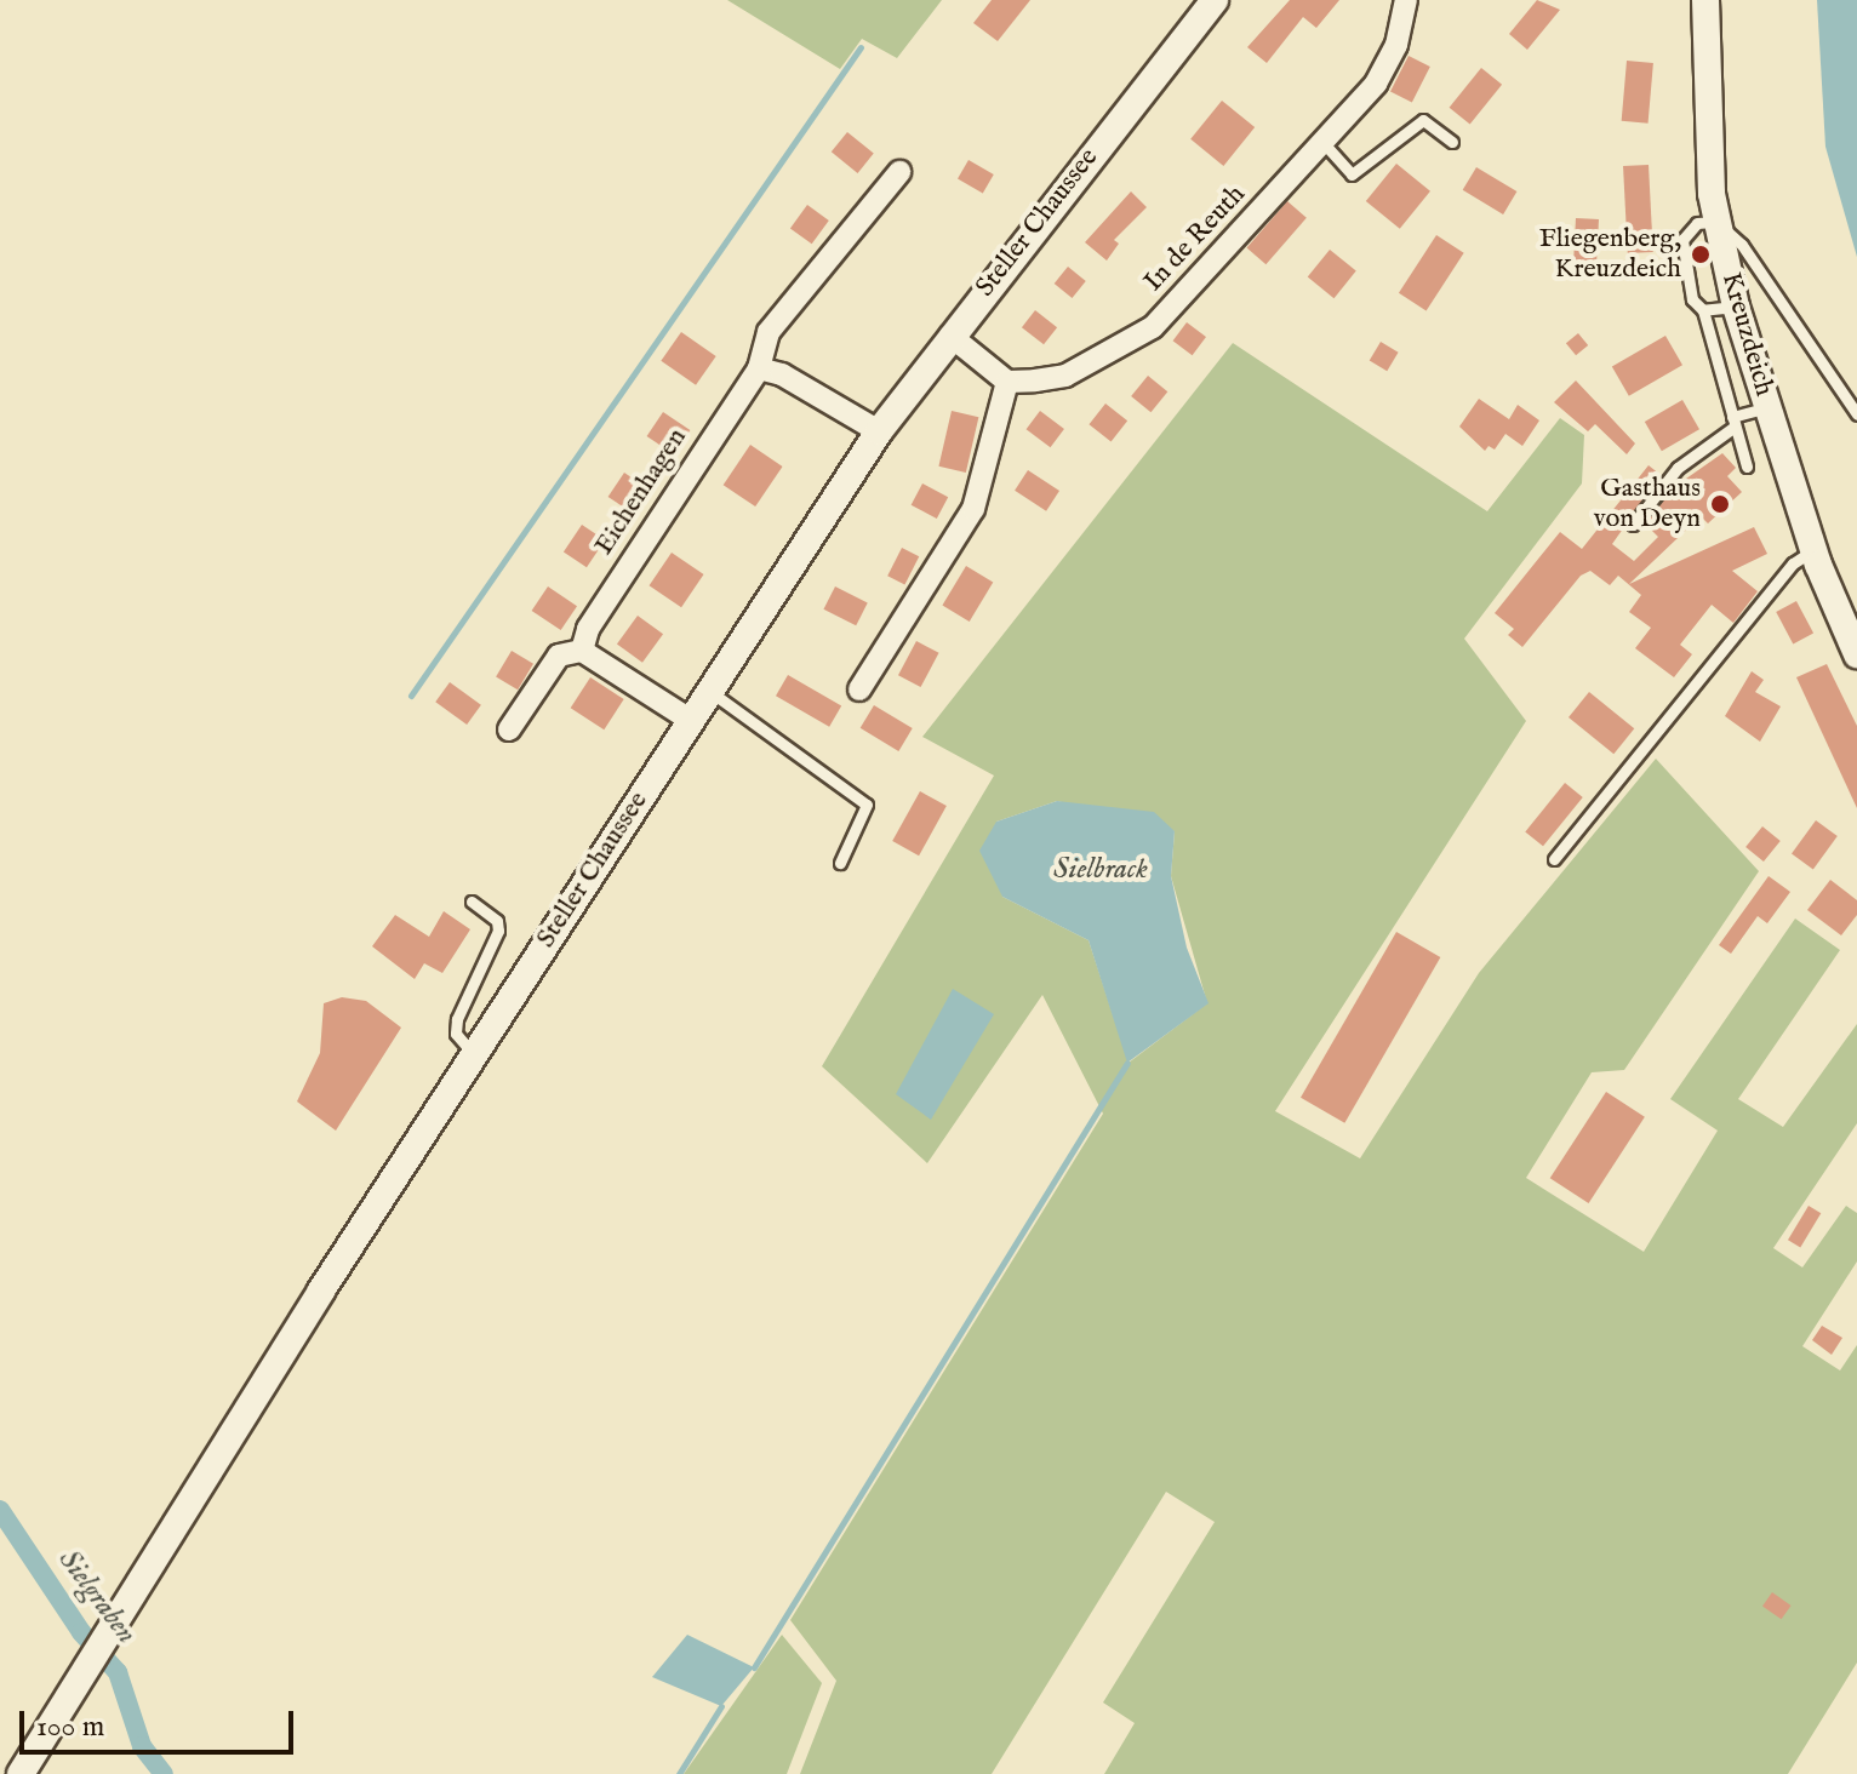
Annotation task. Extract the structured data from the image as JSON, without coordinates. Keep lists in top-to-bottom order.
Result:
{
  "streets": {
    "street": [
      "Steller Chaussee",
      "In de Reuth",
      "Kreuzdeich",
      "Eichenhagen"
    ]
  },
  "water": ["Sielbrack", "Sielgraben"],
  "places": ["Fliegenberg, Kreuzdeich", "Gasthaus von Deyn"],
  "scale_bar": "100 m"
}
